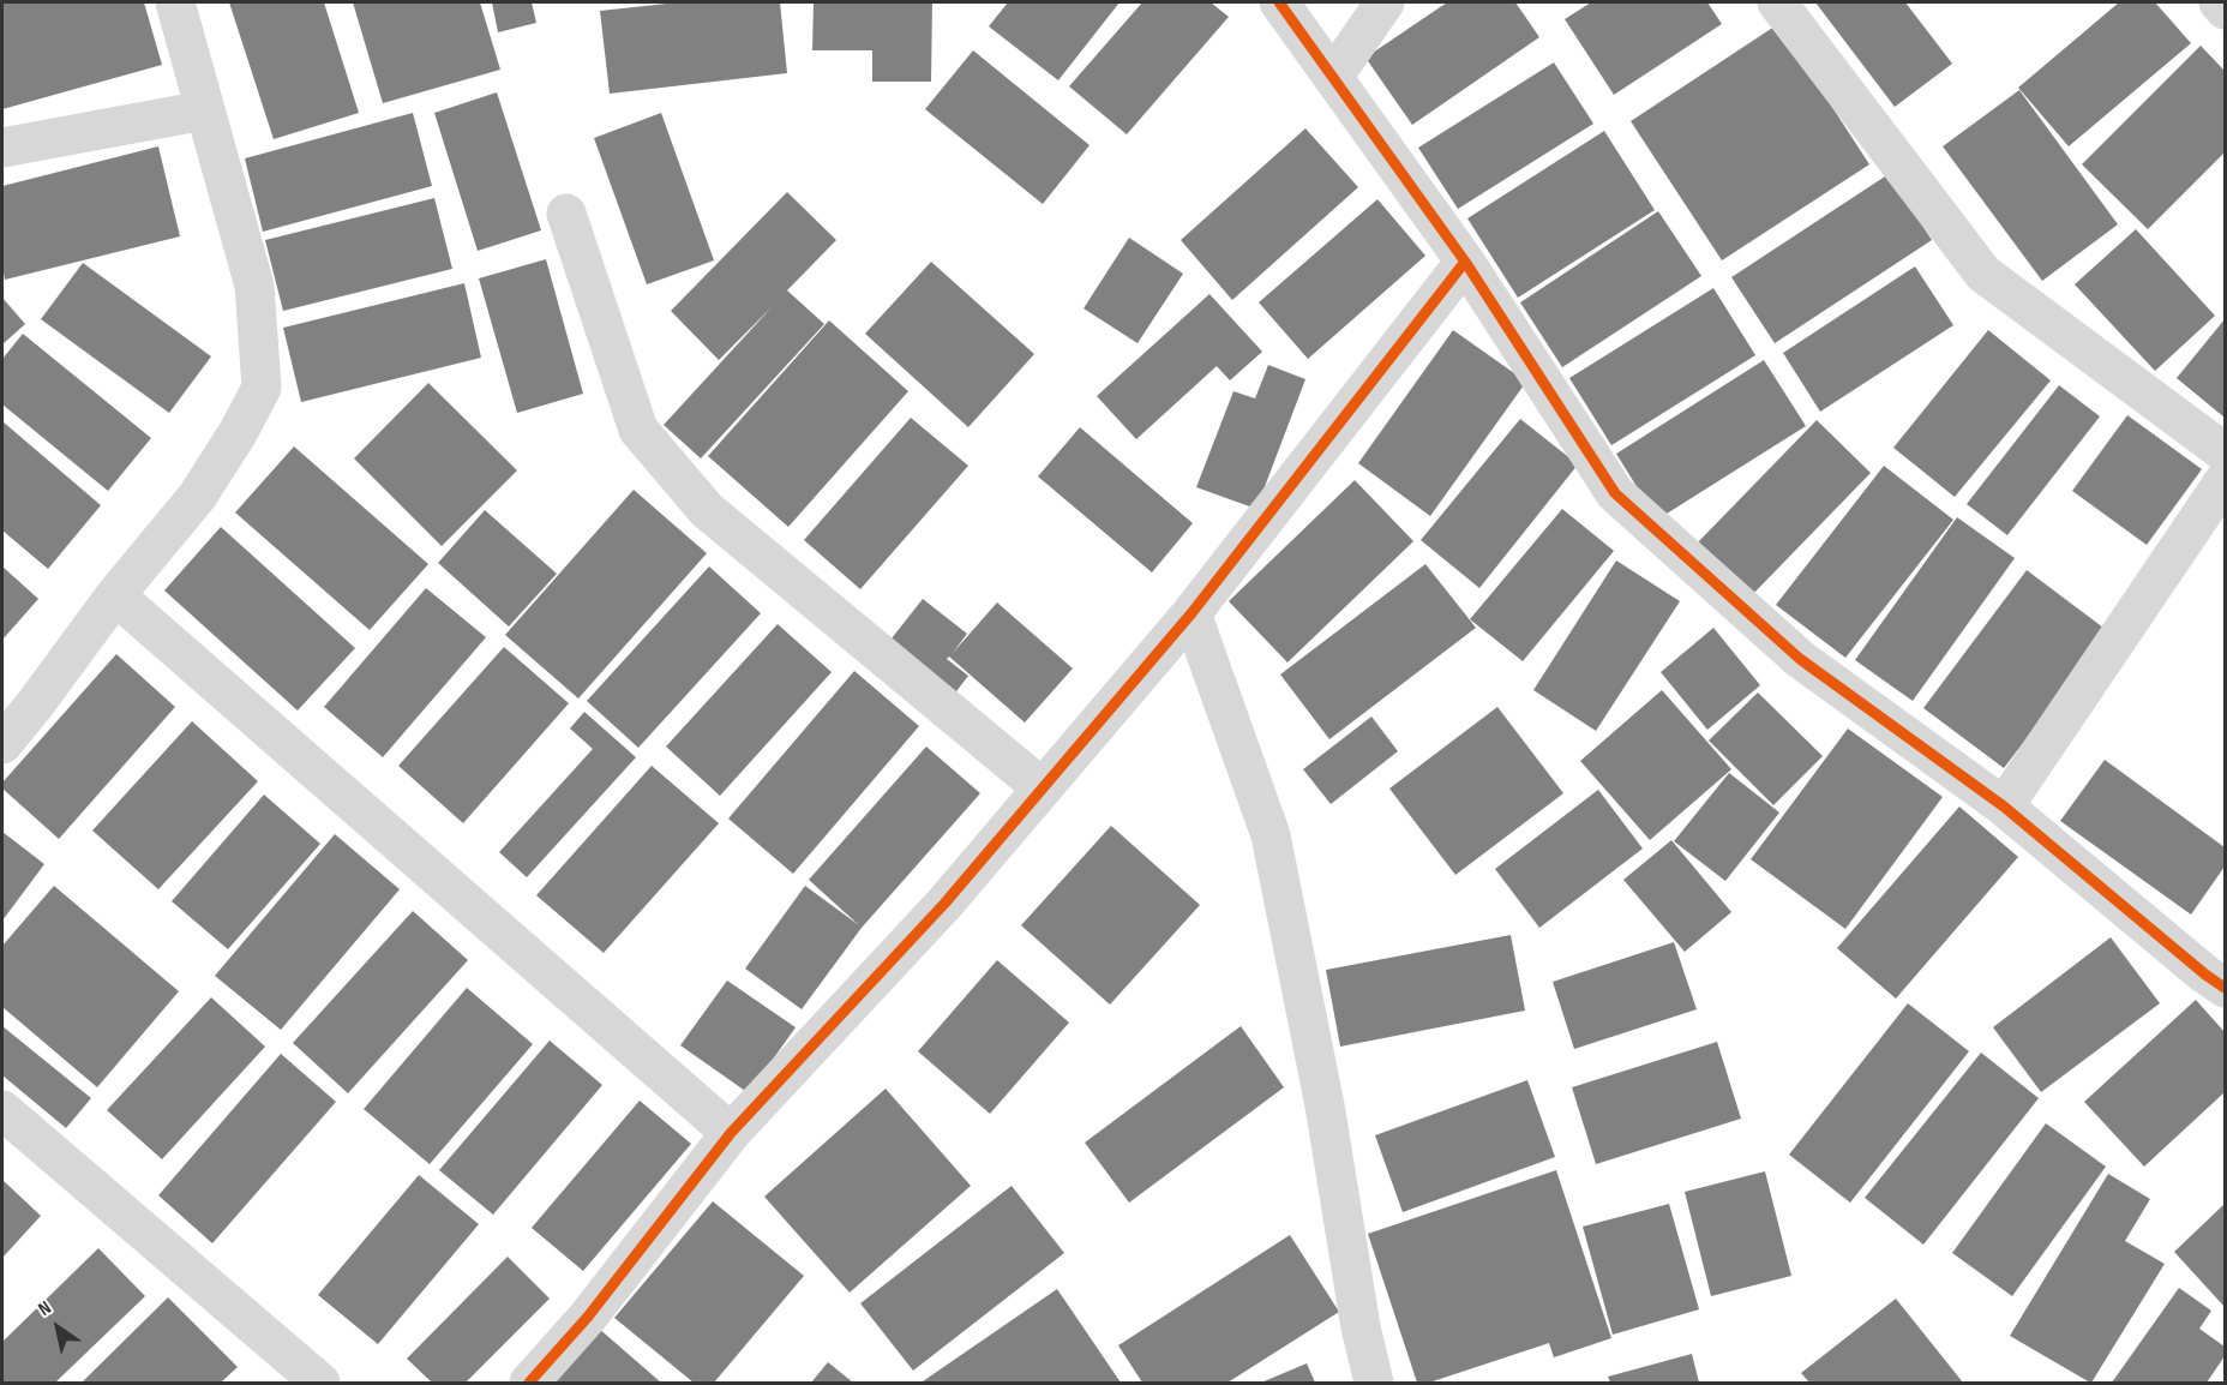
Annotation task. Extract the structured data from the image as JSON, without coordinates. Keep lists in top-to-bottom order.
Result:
{
  "north": "top left"
}
